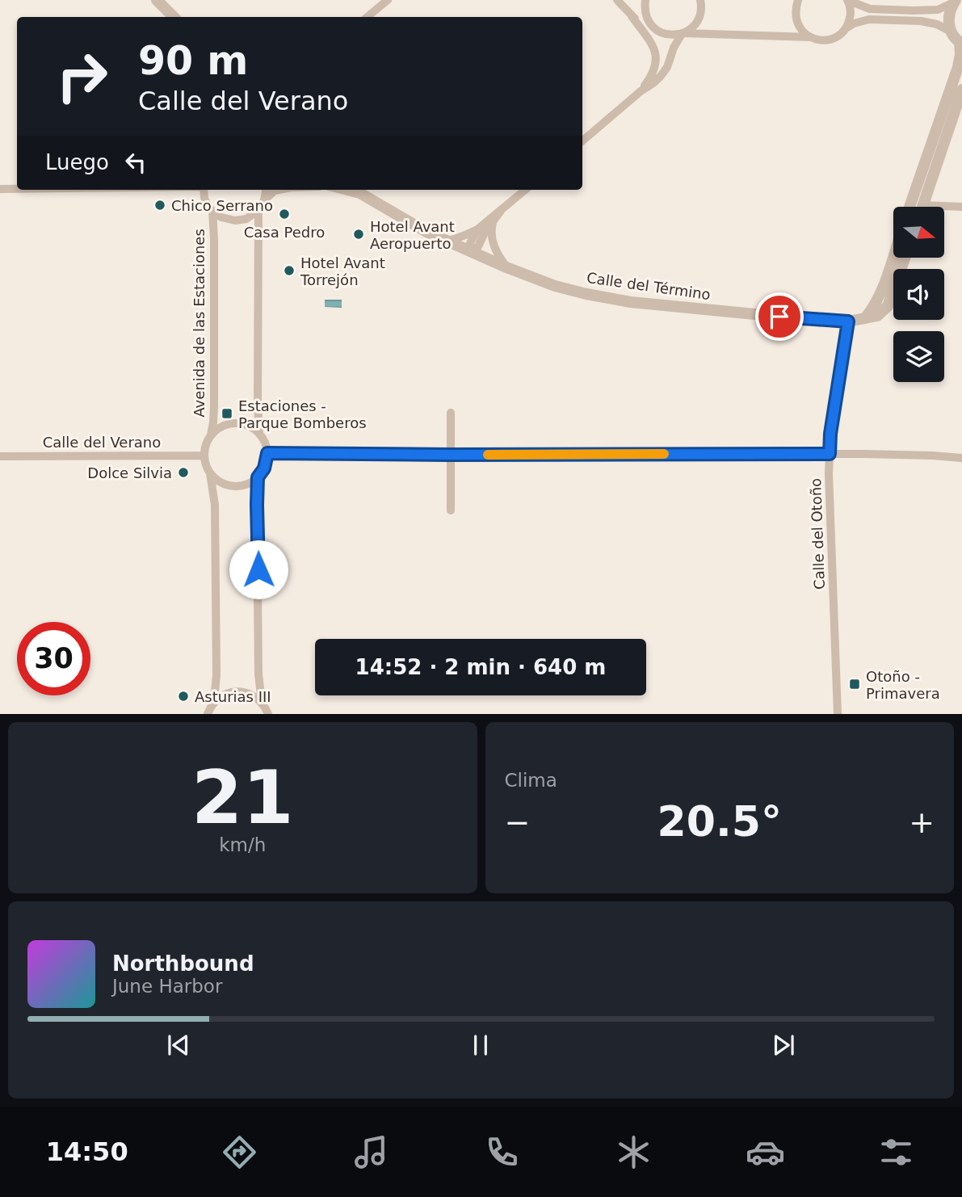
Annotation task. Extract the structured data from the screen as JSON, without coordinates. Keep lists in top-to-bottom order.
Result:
{
  "streets": {
    "street": [
      "Calle del Término",
      "Avenida de las Estaciones",
      "Calle del Verano",
      "Calle del Otoño"
    ]
  },
  "crossings": [
    ["Calle del Término", "Calle del Otoño"],
    ["Avenida de las Estaciones", "Calle del Verano"]
  ],
  "places": {
    "other": [
      "Chico Serrano",
      "Casa Pedro",
      "Hotel Avant Aeropuerto",
      "Hotel Avant Torrejón",
      "Dolce Silvia",
      "Asturias III"
    ],
    "transit": ["Estaciones - Parque Bomberos", "Otoño - Primavera"]
  },
  "north": "right",
  "page": {
    "turn": ["90 m", "Calle del Verano"],
    "then": "Luego",
    "limit": "30",
    "trip": "14:52 · 2 min · 640 m",
    "tile": [
      ["21", "km/h"],
      "Clima"
    ],
    "heat": ["−", "20.5°", "+"],
    "song": ["Northbound", "June Harbor"],
    "tabs": "14:50"
  }
}
